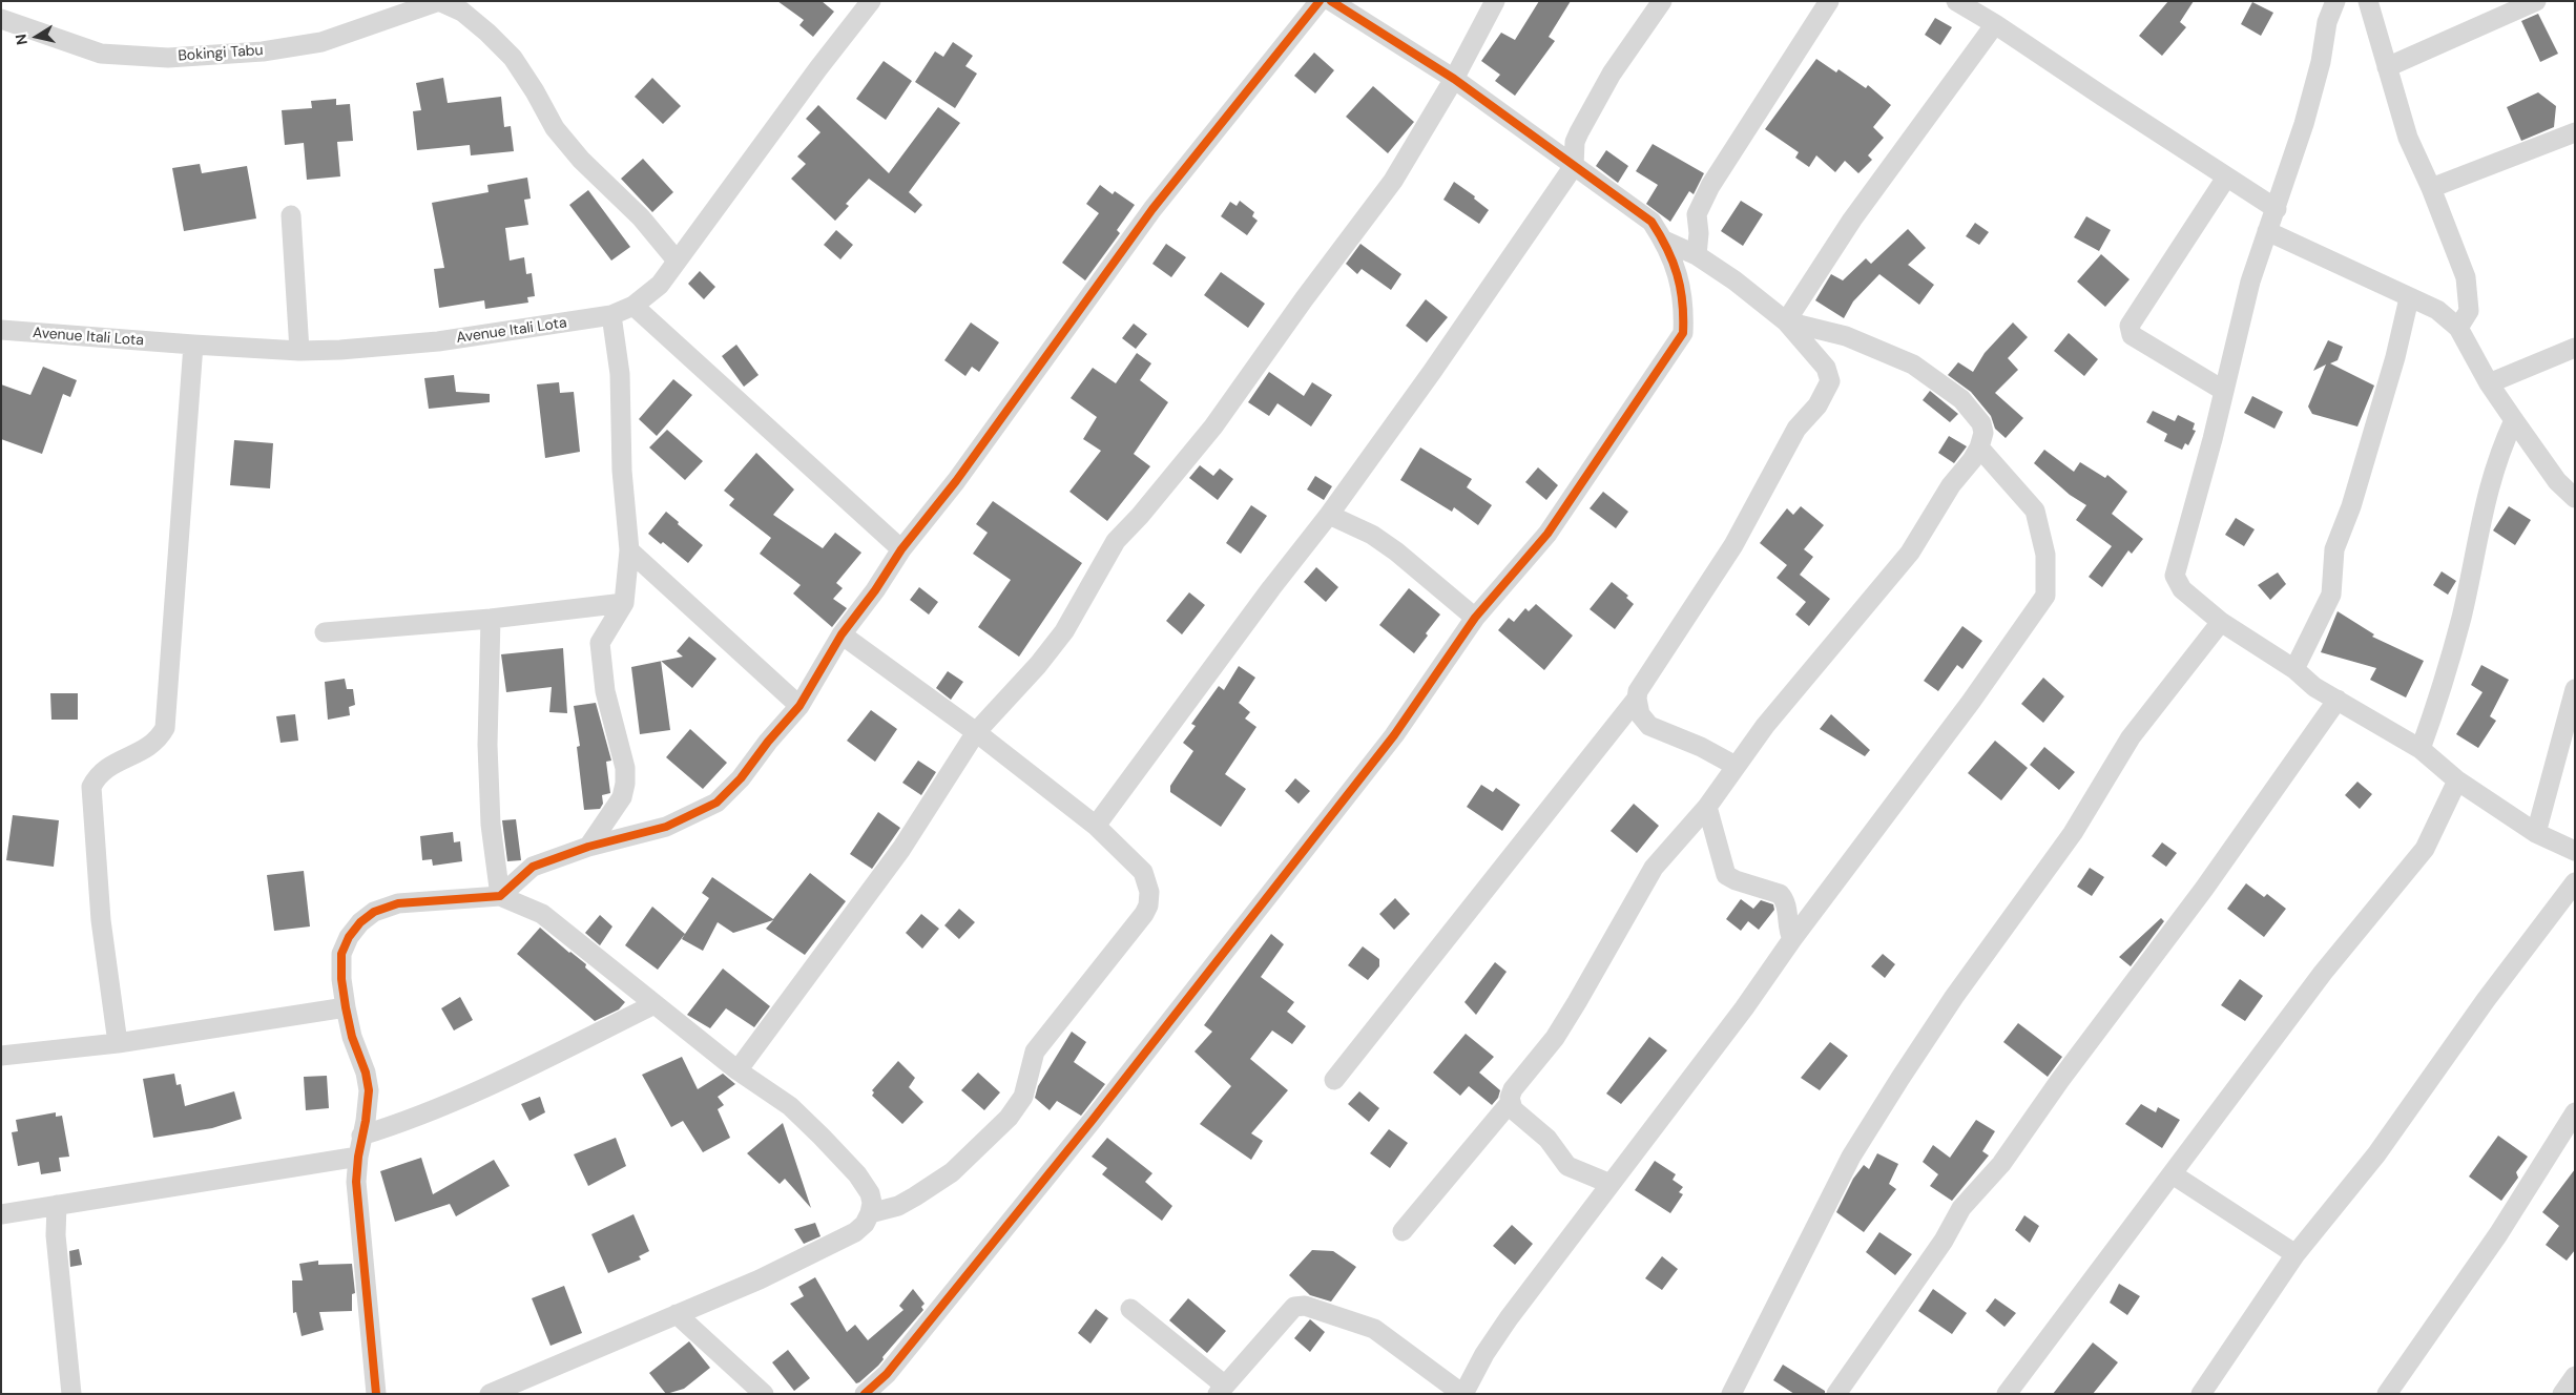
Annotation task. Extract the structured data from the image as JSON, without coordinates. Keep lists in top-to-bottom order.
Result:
{
  "streets": {
    "street": ["Bokingi Tabu", "Avenue Itali Lota"]
  },
  "north": "left"
}
